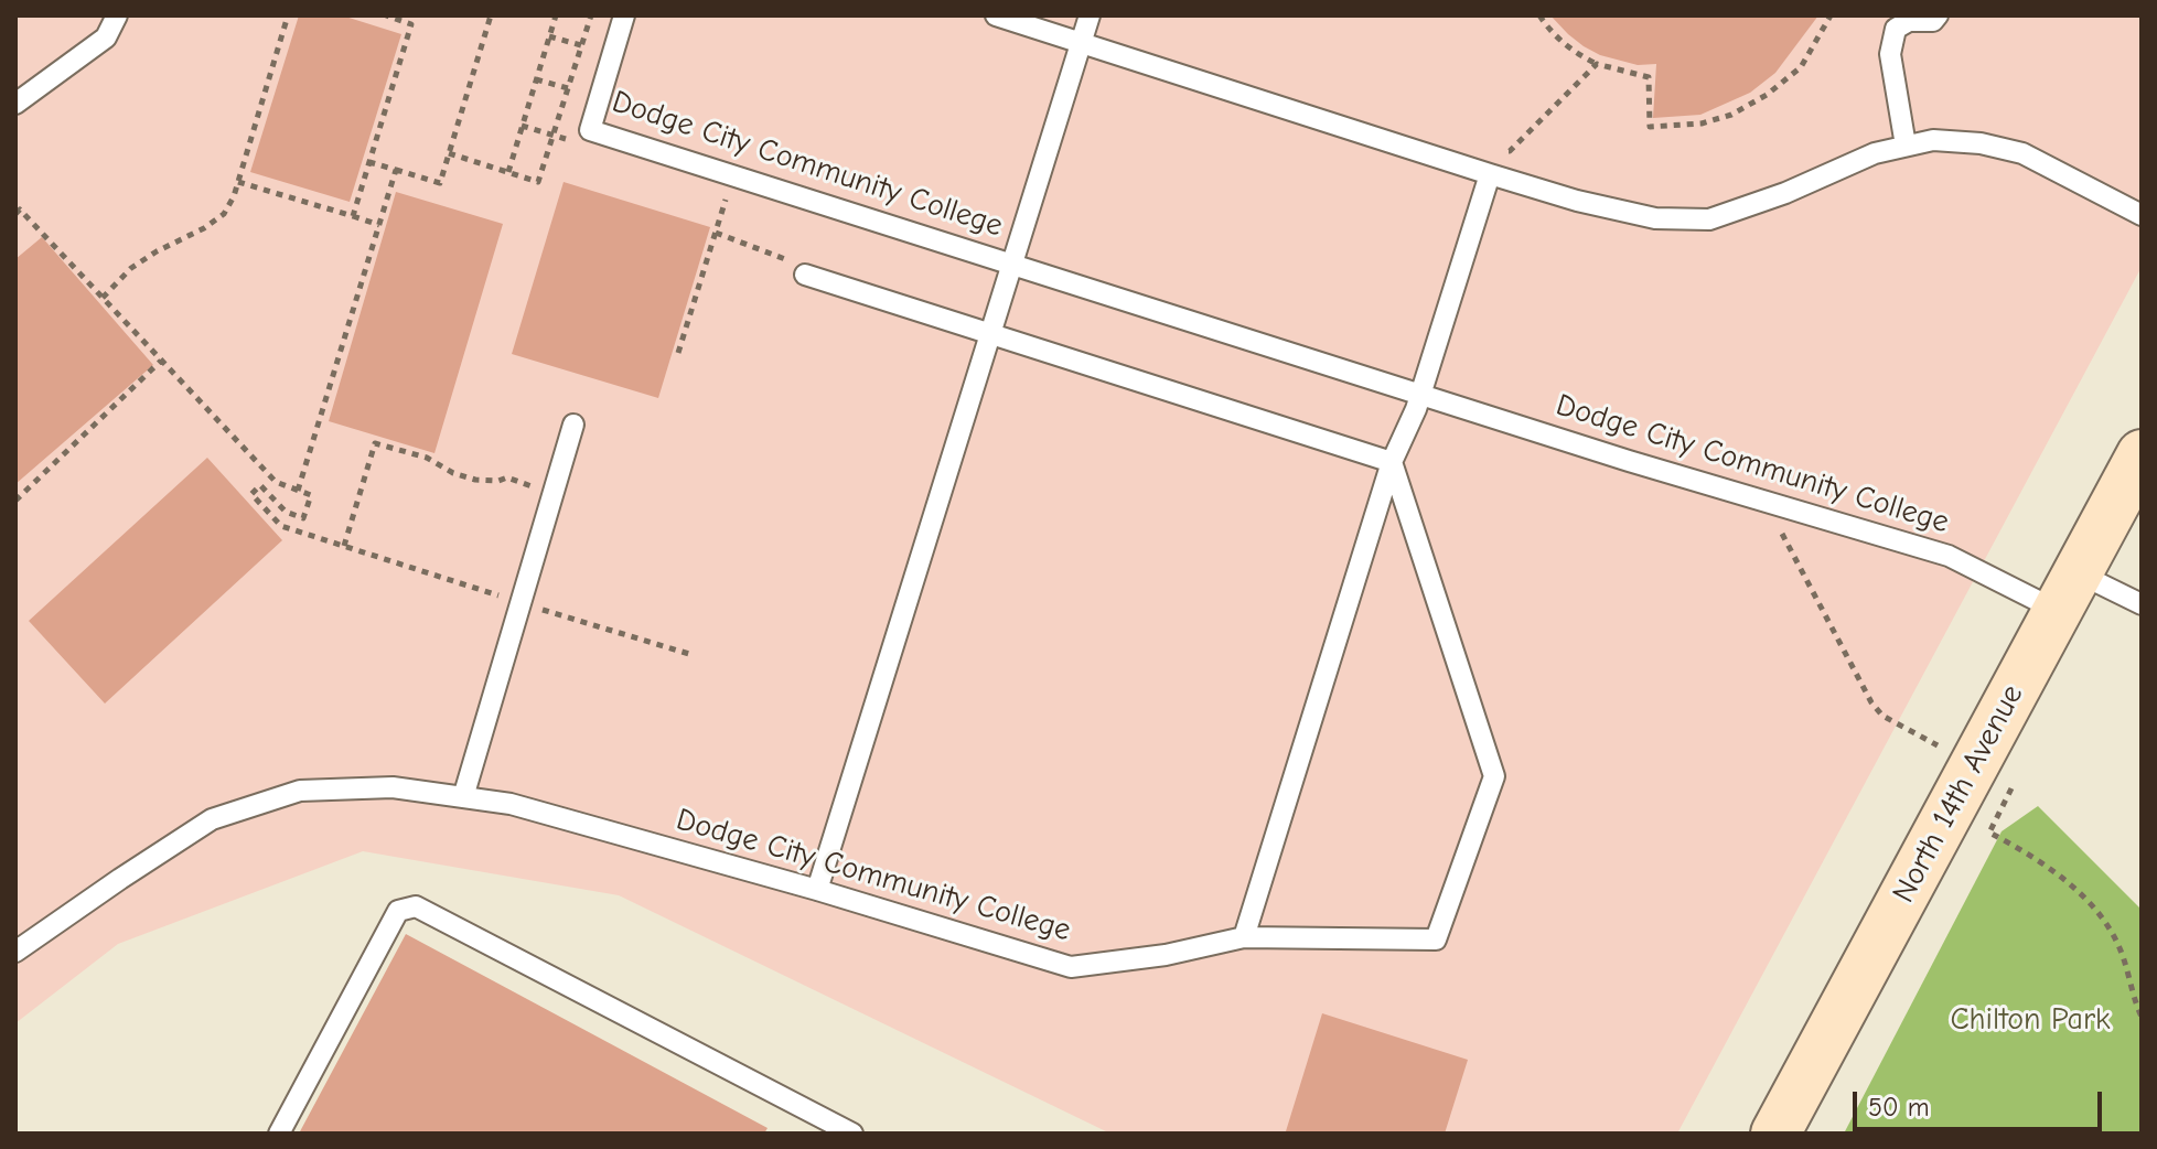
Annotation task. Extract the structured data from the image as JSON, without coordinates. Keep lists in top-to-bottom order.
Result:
{
  "streets": {
    "main road": ["North 14th Avenue"],
    "lane": ["Dodge City Community College"]
  },
  "crossings": [
    ["Dodge City Community College", "North 14th Avenue"]
  ],
  "parks": ["Chilton Park"],
  "scale_bar": "50 m"
}
